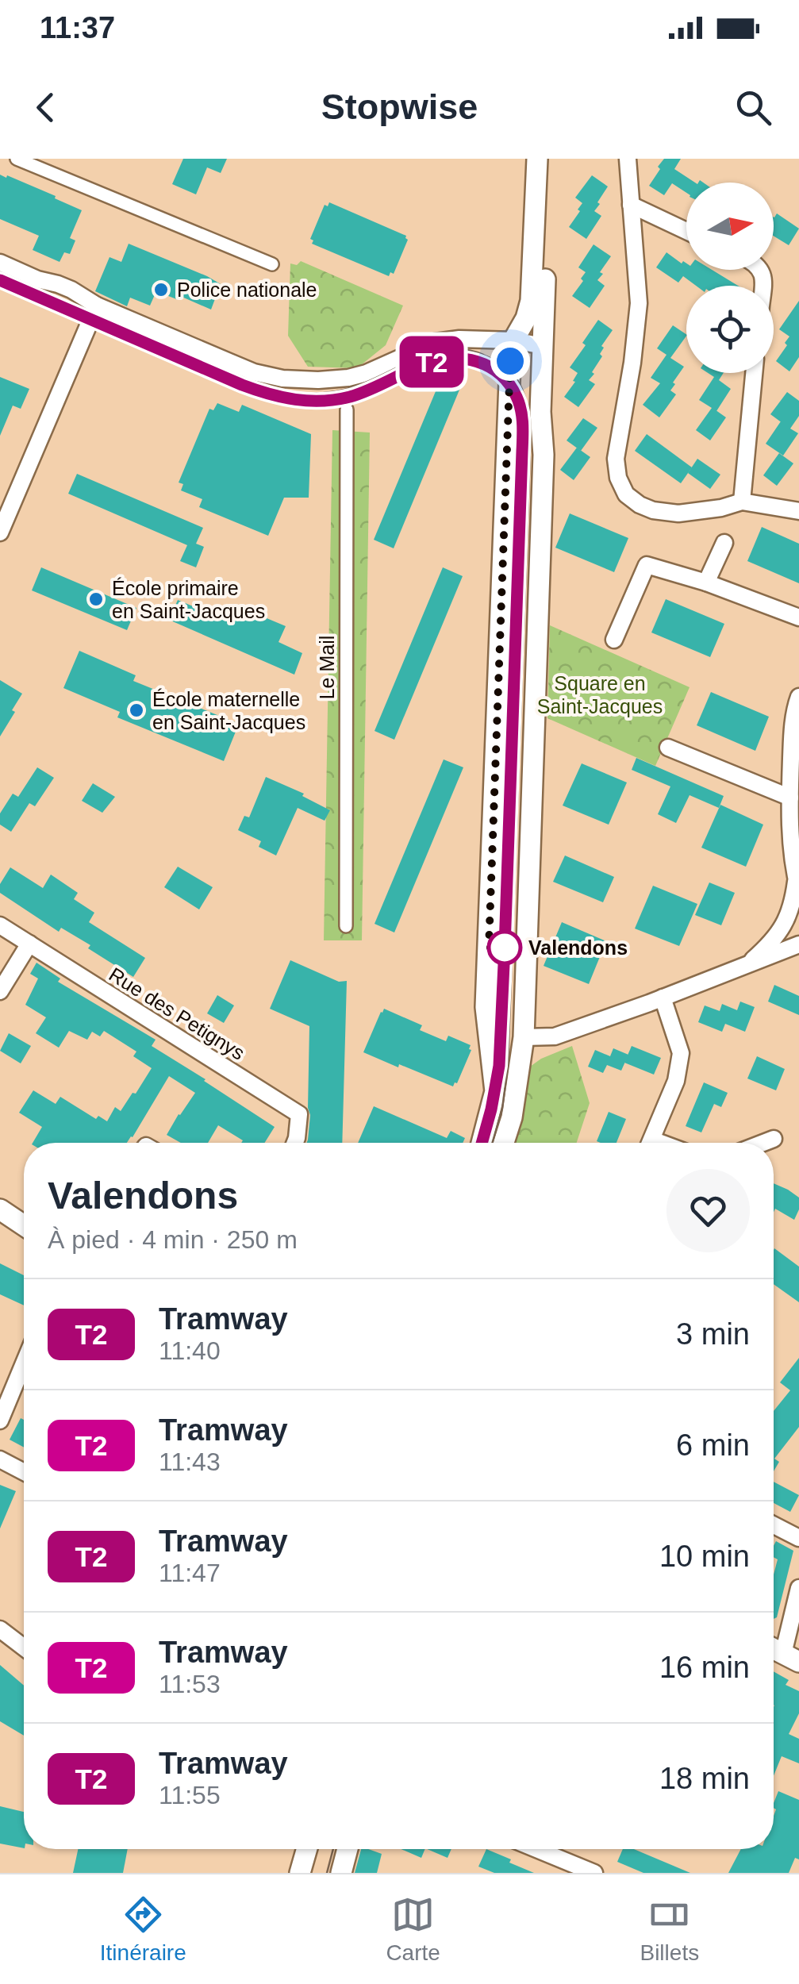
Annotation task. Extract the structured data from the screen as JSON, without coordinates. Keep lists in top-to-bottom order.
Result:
{
  "streets": {
    "street": ["Le Mail", "Rue des Petignys"]
  },
  "parks": ["Square en Saint-Jacques"],
  "places": [
    "Police nationale",
    "École primaire en Saint-Jacques",
    "École maternelle en Saint-Jacques",
    "Valendons"
  ],
  "lines": ["tram line T2"],
  "north": "right",
  "page": {
    "status": "11:37",
    "header": "Stopwise",
    "on_map": "T2",
    "heading": ["Valendons", "À pied · 4 min · 250 m"],
    "list": [
      {
        "mark": "T2",
        "name": "Tramway",
        "note": "11:40",
        "value": "3 min"
      },
      {
        "mark": "T2",
        "name": "Tramway",
        "note": "11:43",
        "value": "6 min"
      },
      {
        "mark": "T2",
        "name": "Tramway",
        "note": "11:47",
        "value": "10 min"
      },
      {
        "mark": "T2",
        "name": "Tramway",
        "note": "11:53",
        "value": "16 min"
      },
      {
        "mark": "T2",
        "name": "Tramway",
        "note": "11:55",
        "value": "18 min"
      }
    ],
    "tabs": ["Itinéraire", "Carte", "Billets"]
  }
}
